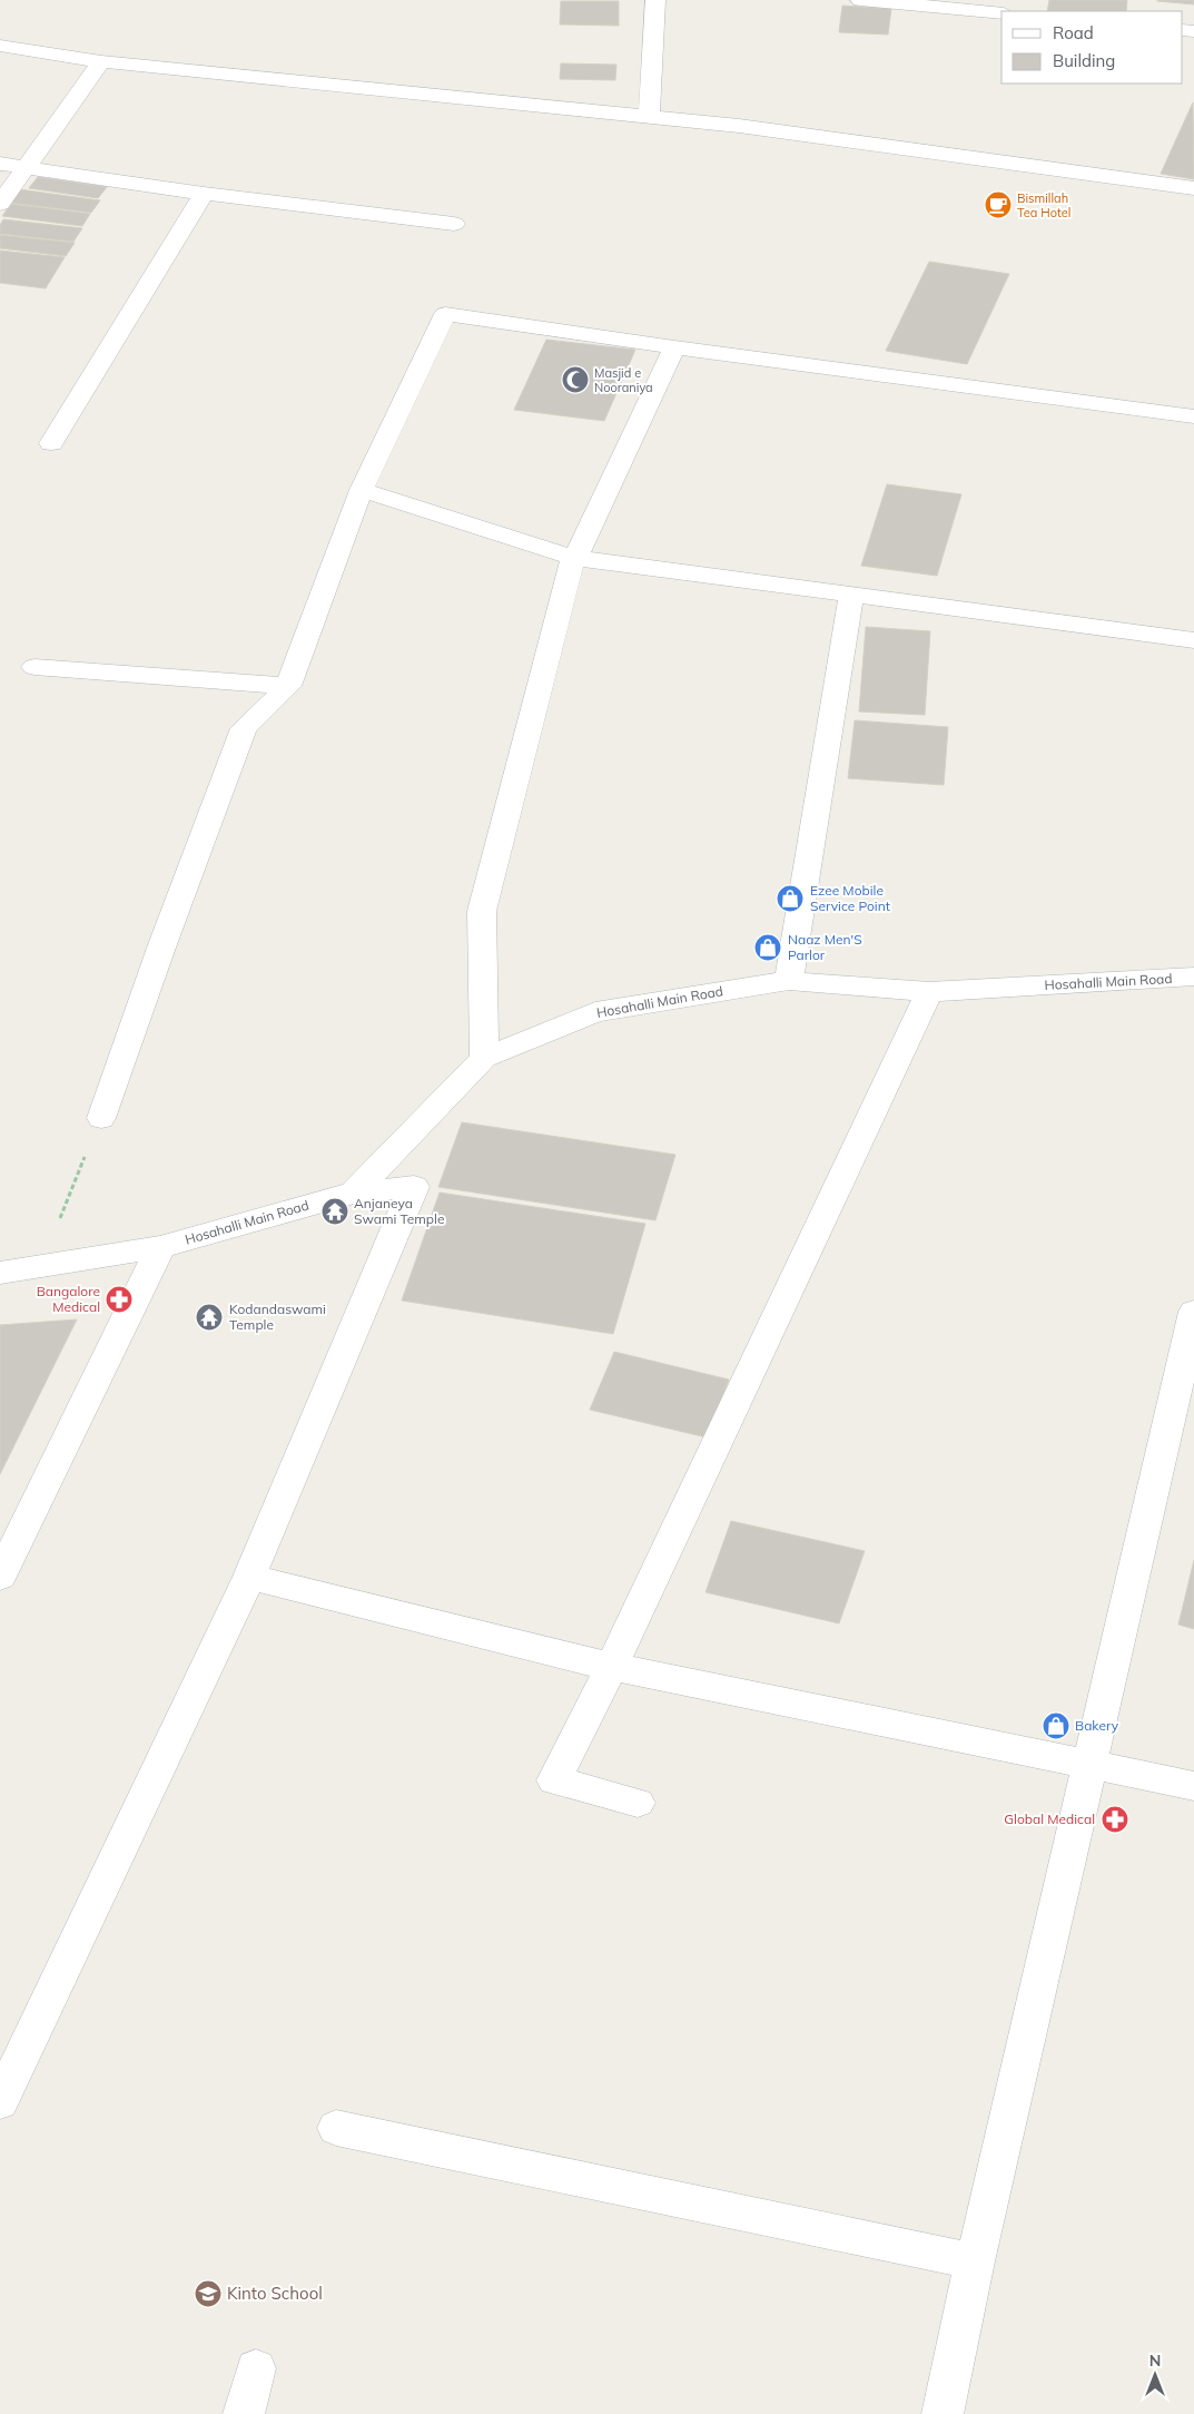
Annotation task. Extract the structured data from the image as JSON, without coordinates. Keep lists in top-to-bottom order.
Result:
{
  "streets": {
    "street": ["Hosahalli Main Road"]
  },
  "places": {
    "cafe": ["Bismillah Tea Hotel"],
    "mosque": ["Masjid e Nooraniya"],
    "shop": ["Ezee Mobile Service Point", "Naaz Men'S Parlor", "Bakery"],
    "temple": ["Anjaneya Swami Temple", "Kodandaswami Temple"],
    "pharmacy": ["Bangalore Medical", "Global Medical"],
    "school or university": ["Kinto School"]
  },
  "legend": ["Road", "Building"],
  "north": "top"
}
